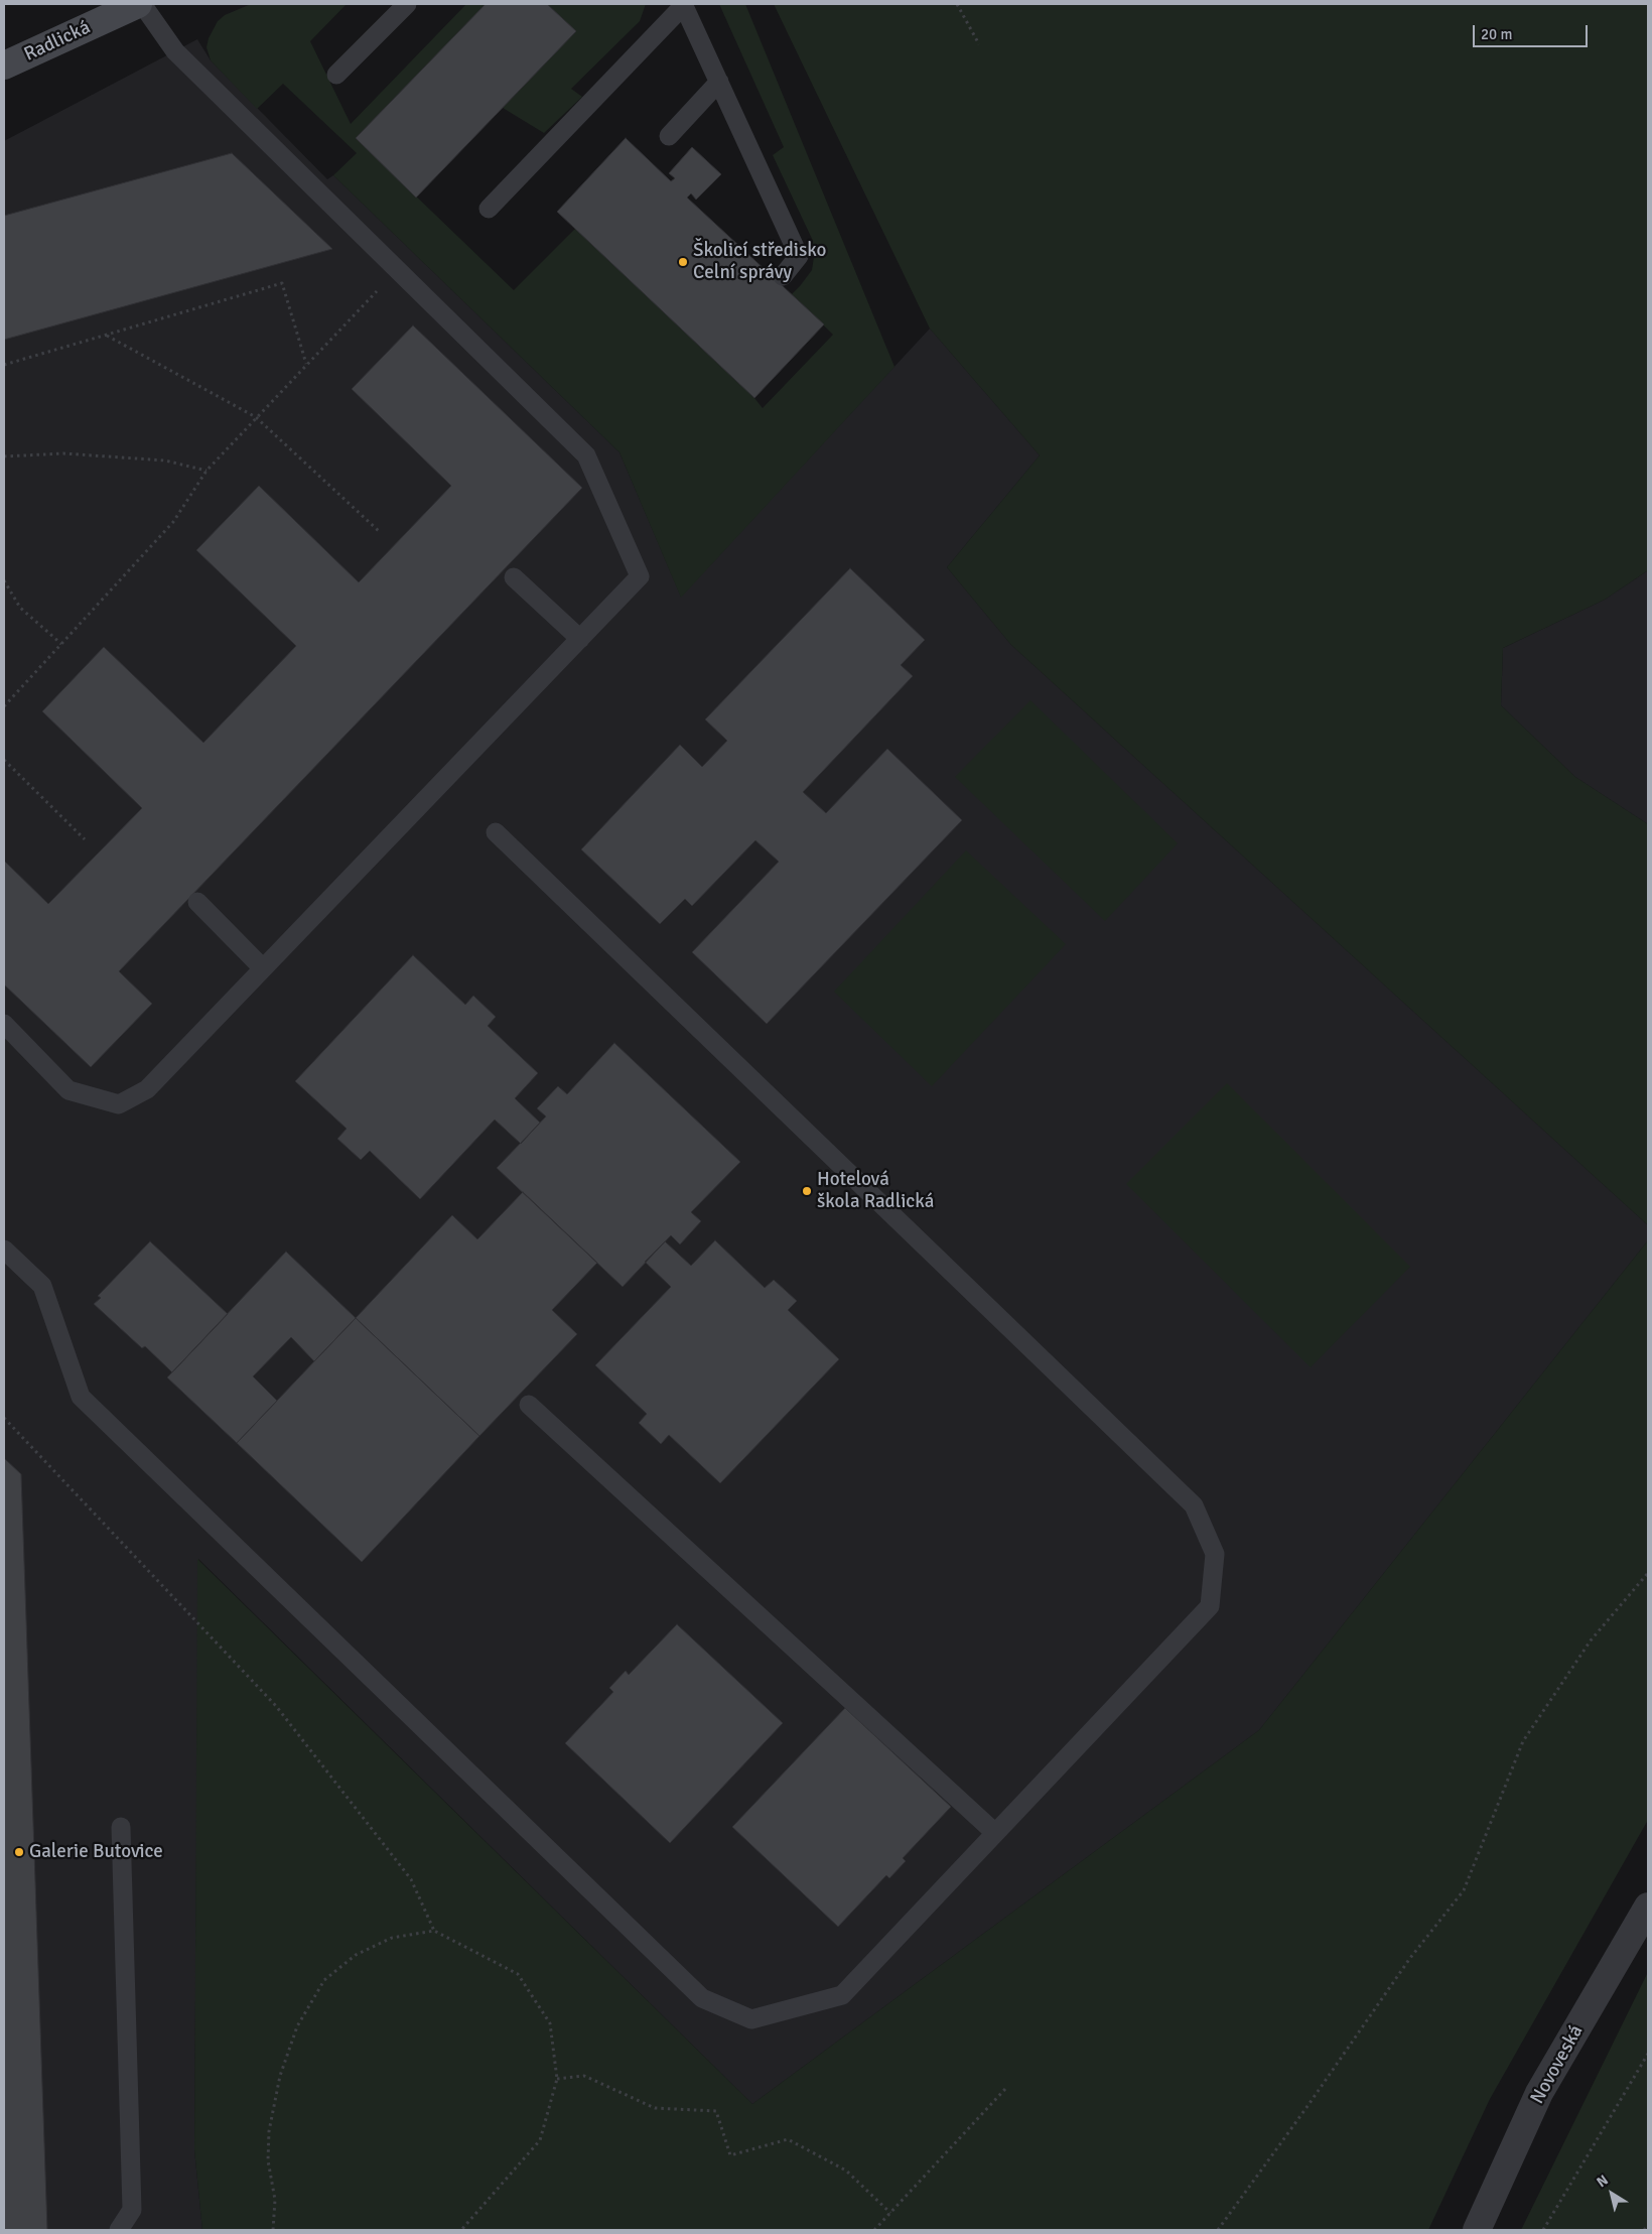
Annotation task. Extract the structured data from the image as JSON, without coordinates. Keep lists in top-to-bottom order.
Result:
{
  "streets": {
    "main road": ["Radlická"],
    "street": ["Novoveská"]
  },
  "places": ["Školicí středisko Celní správy", "Hotelová škola Radlická", "Galerie Butovice"],
  "scale_bar": "20 m",
  "north": "top left"
}
